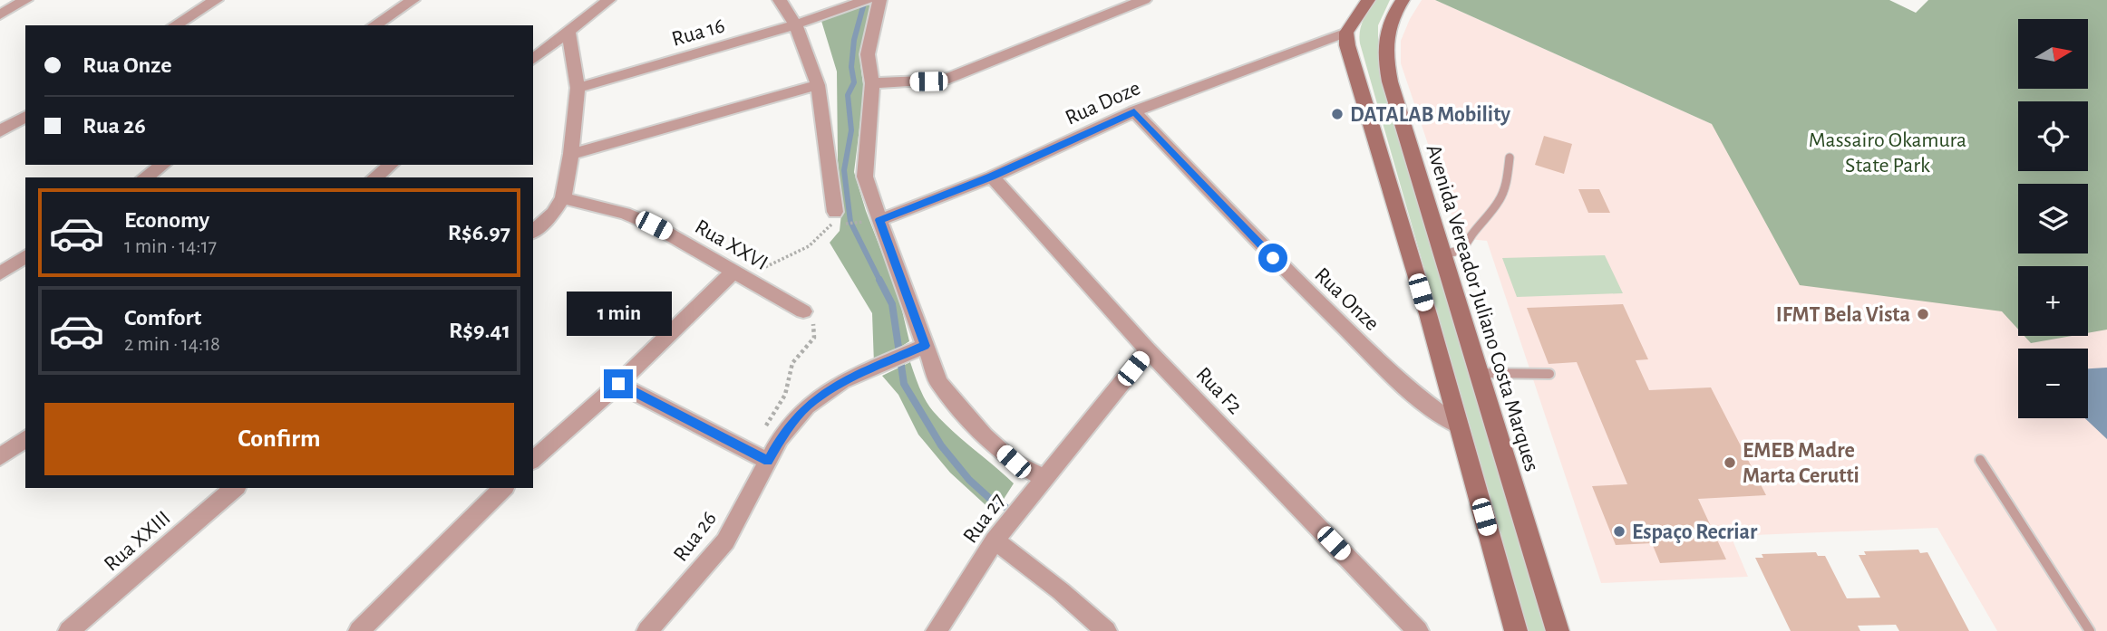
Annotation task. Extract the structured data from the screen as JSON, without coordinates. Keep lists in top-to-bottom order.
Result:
{
  "streets": {
    "main road": ["Avenida Vereador Juliano Costa Marques"],
    "street": [
      "Rua 16",
      "Rua Doze",
      "Rua XXVI",
      "Rua Onze",
      "Rua F2",
      "Rua 27",
      "Rua 26",
      "Rua XXIII"
    ]
  },
  "crossings": [
    ["Rua Doze", "Rua Onze"],
    ["Rua Doze", "Rua F2"],
    ["Rua F2", "Rua 27"]
  ],
  "parks": ["Massairo Okamura State Park"],
  "places": [
    "DATALAB Mobility",
    "IFMT Bela Vista",
    "EMEB Madre Marta Cerutti",
    "Espaço Recriar"
  ],
  "north": "right",
  "page": {
    "map_buttons": ["+", "−"],
    "banner": ["Rua Onze", "Rua 26"],
    "list": [
      {
        "name": "Economy",
        "note": "1 min · 14:17",
        "value": "R$6.97"
      },
      {
        "name": "Comfort",
        "note": "2 min · 14:18",
        "value": "R$9.41"
      }
    ],
    "bubble": "1 min",
    "buttons": "Confirm"
  }
}
